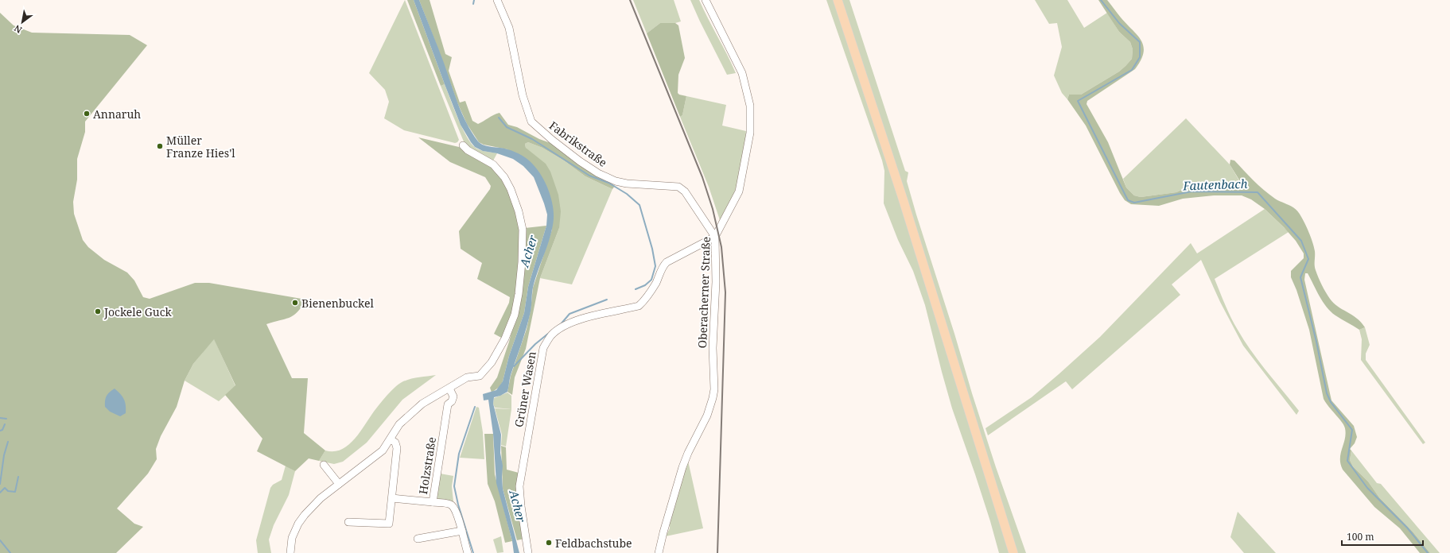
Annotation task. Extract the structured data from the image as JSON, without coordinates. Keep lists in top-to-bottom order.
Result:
{
  "streets": {
    "street": [
      "Fabrikstraße",
      "Oberacherner Straße",
      "Grüner Wasen",
      "Holzstraße"
    ]
  },
  "crossings": [
    ["Fabrikstraße", "Oberacherner Straße"],
    ["Fabrikstraße", "Grüner Wasen"],
    ["Oberacherner Straße", "Grüner Wasen"]
  ],
  "water": ["Fautenbach", "Acher"],
  "places": [
    "Annaruh",
    "Müller Franze Hies'l",
    "Bienenbuckel",
    "Jockele Guck",
    "Feldbachstube"
  ],
  "scale_bar": "100 m",
  "north": "bottom left"
}
